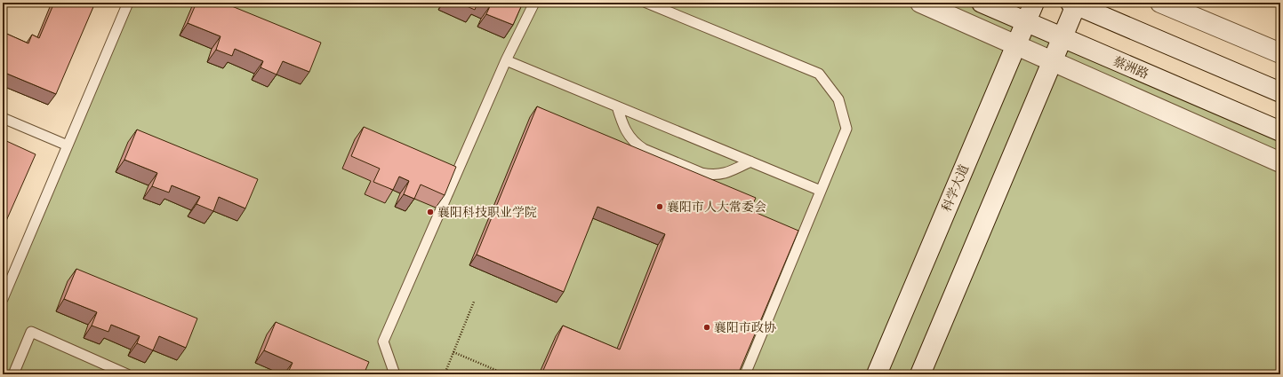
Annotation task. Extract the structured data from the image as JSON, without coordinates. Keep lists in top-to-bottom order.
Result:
{
  "streets": {
    "main road": ["蔡洲路", "科学大道"]
  },
  "crossings": [
    ["蔡洲路", "科学大道"]
  ],
  "places": ["襄阳市人大常委会", "襄阳科技职业学院", "襄阳市政协"]
}
